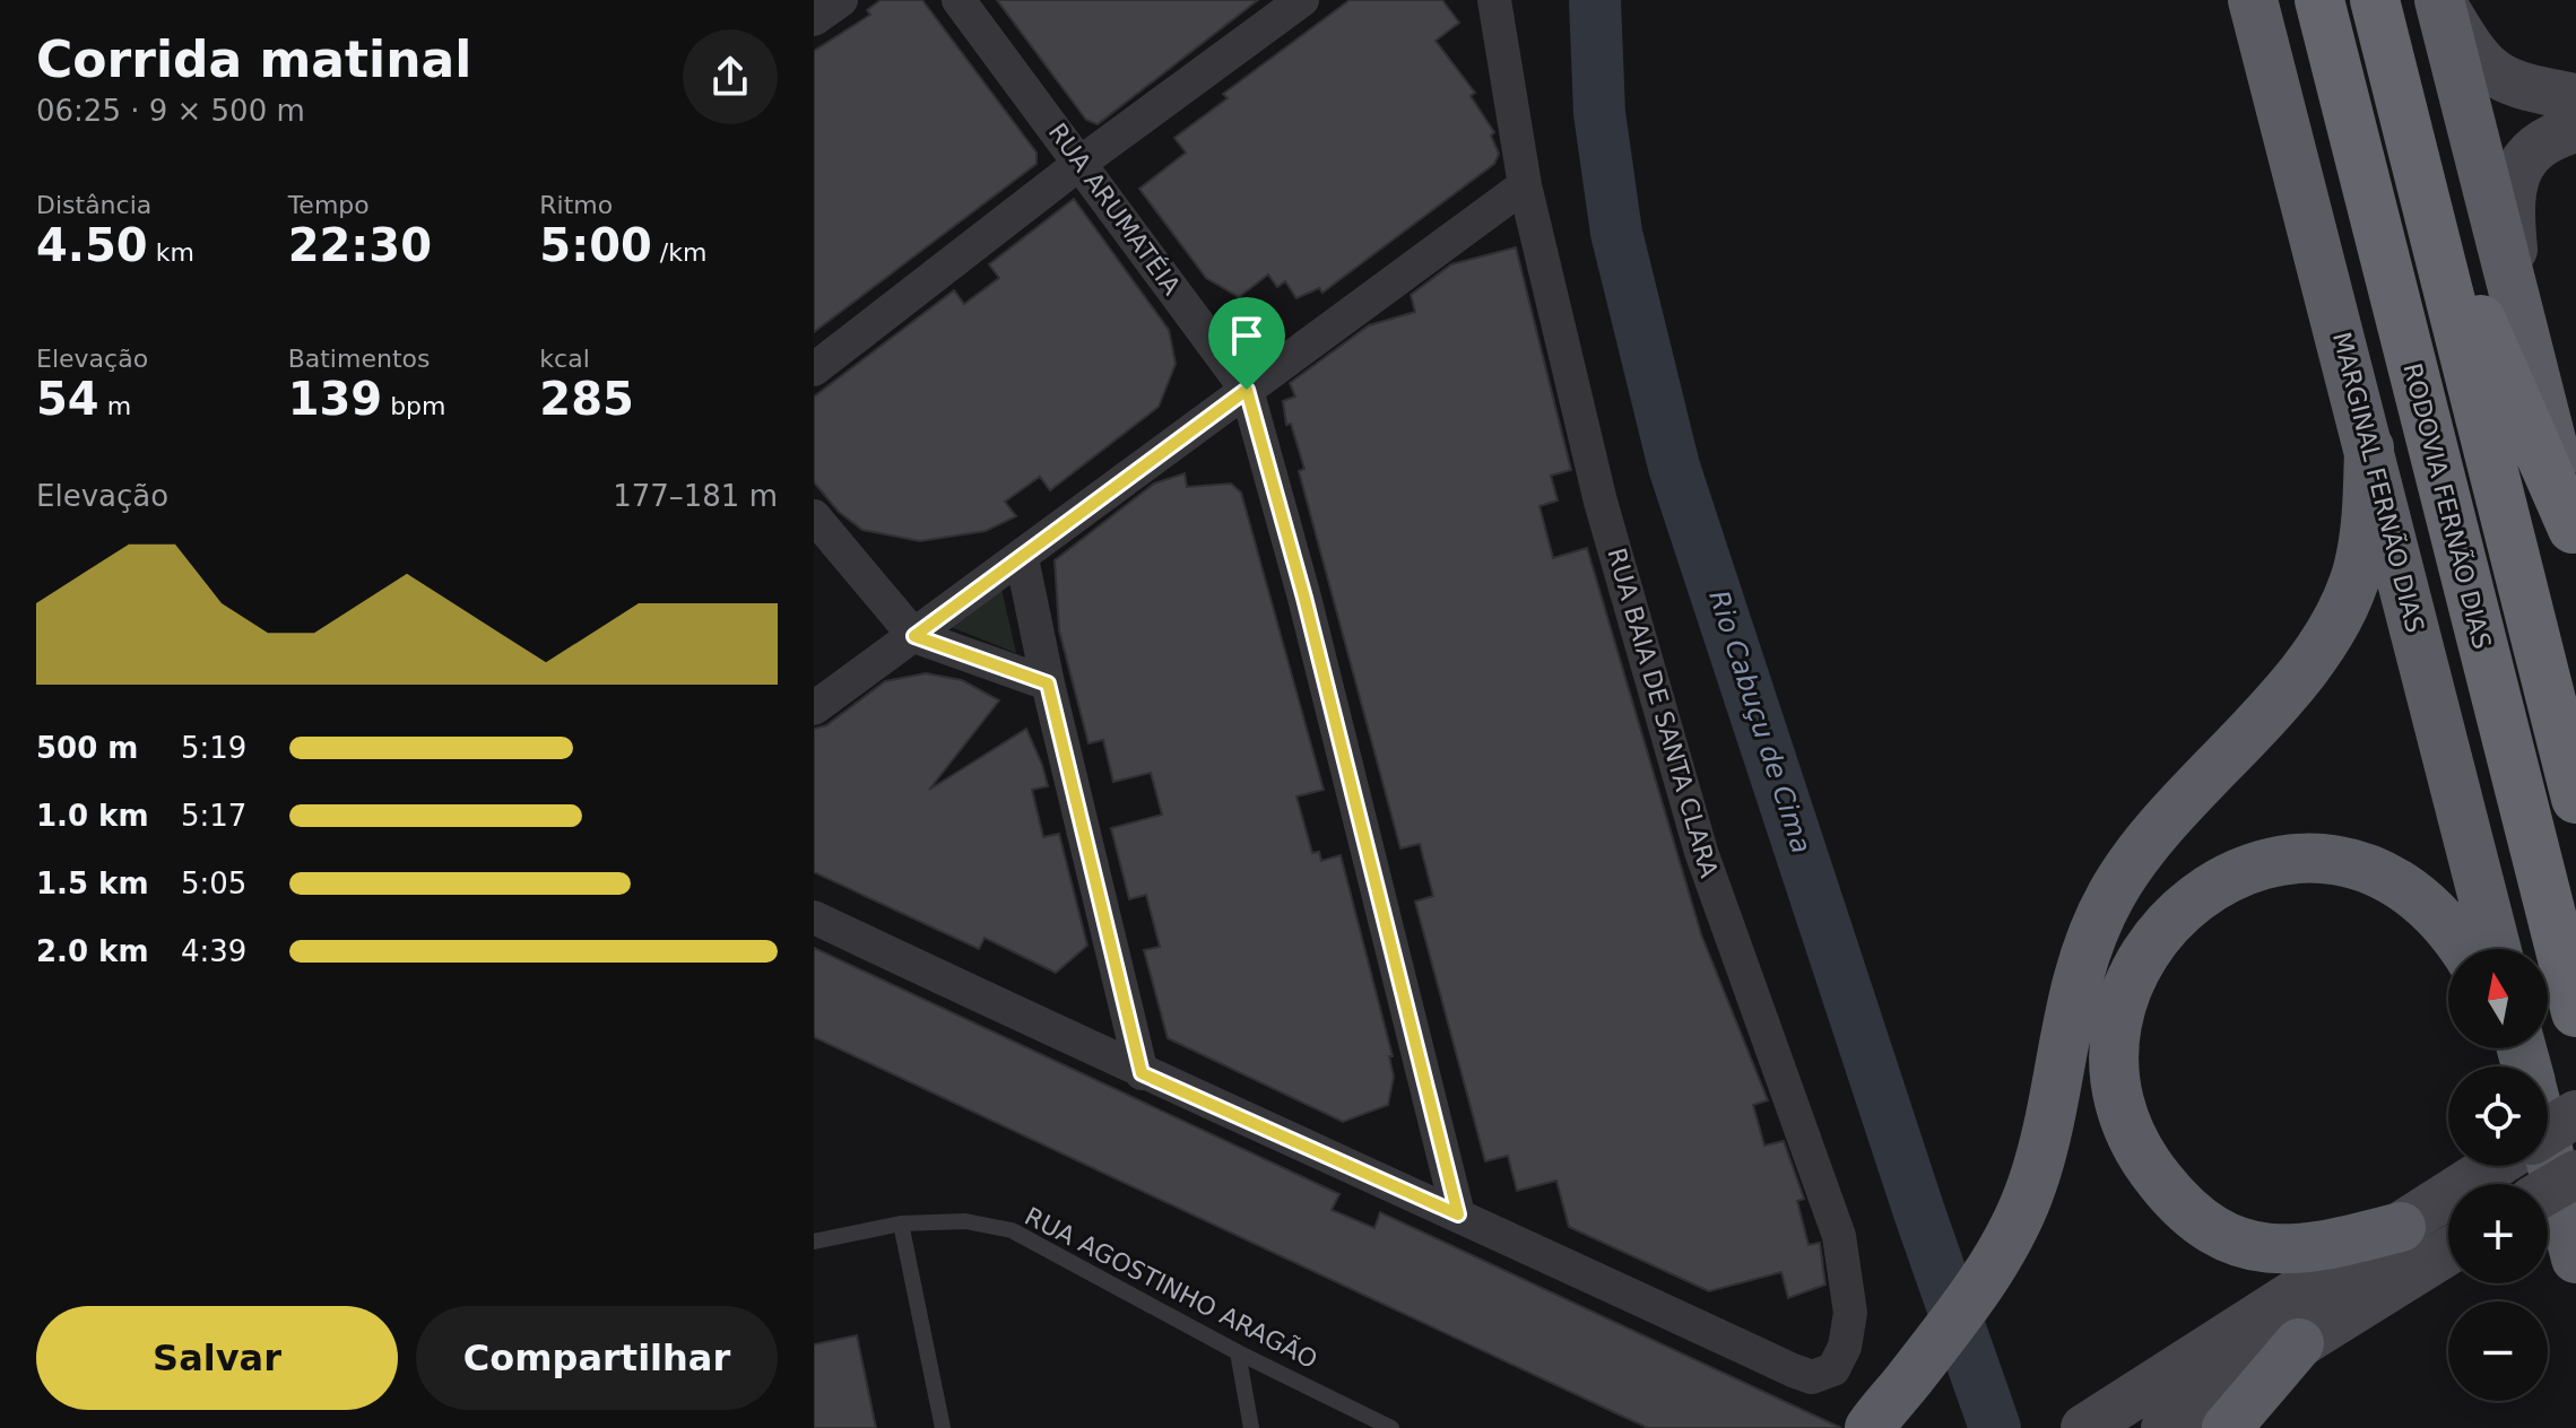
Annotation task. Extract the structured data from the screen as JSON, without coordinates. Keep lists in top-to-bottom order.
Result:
{
  "streets": {
    "highway": ["MARGINAL FERNÃO DIAS", "RODOVIA FERNÃO DIAS"],
    "street": ["RUA ARUMATÉIA", "RUA BAIA DE SANTA CLARA"],
    "lane": ["RUA AGOSTINHO ARAGÃO"]
  },
  "crossings": [
    ["RUA ARUMATÉIA", "RUA BAIA DE SANTA CLARA"]
  ],
  "water": ["Rio Cabuçu de Cima"],
  "north": "top",
  "page": {
    "heading": ["Corrida matinal", "06:25 · 9 × 500 m"],
    "stats": [
      ["Distância", "4.50 km"],
      ["Tempo", "22:30"],
      ["Ritmo", "5:00 /km"],
      ["Elevação", "54 m"],
      ["Batimentos", "139 bpm"],
      ["kcal", "285"]
    ],
    "chart": ["Elevação", "177–181 m"],
    "list": [
      {
        "name": "500 m",
        "note": "5:19"
      },
      {
        "name": "1.0 km",
        "note": "5:17"
      },
      {
        "name": "1.5 km",
        "note": "5:05"
      },
      {
        "name": "2.0 km",
        "note": "4:39"
      }
    ],
    "map_buttons": ["+", "−"],
    "buttons": ["Salvar", "Compartilhar"]
  }
}
